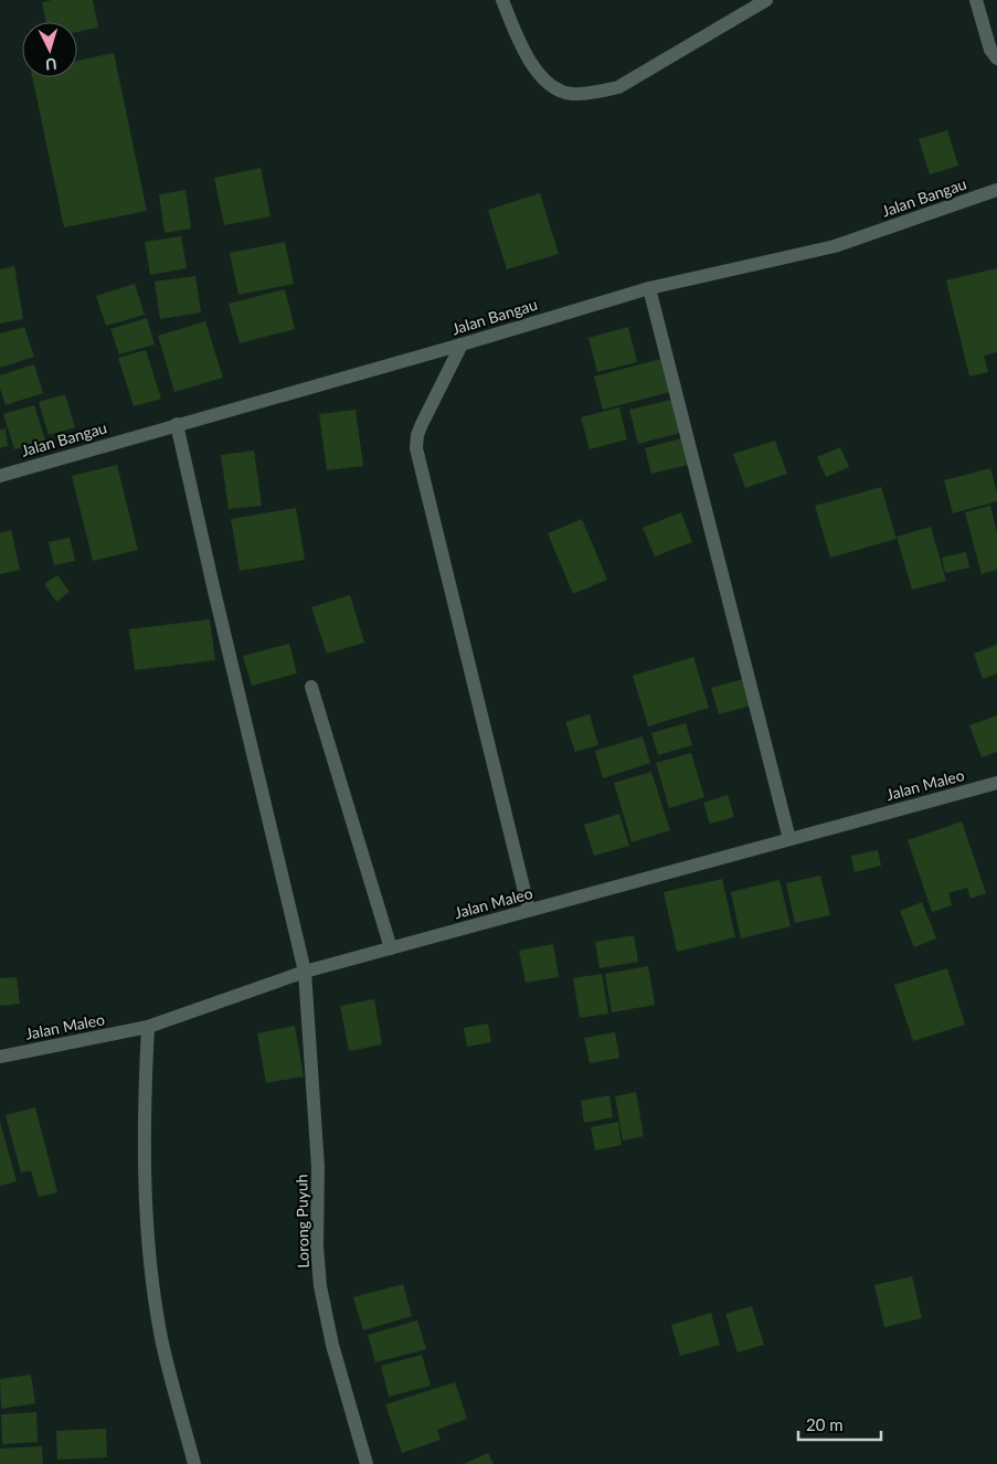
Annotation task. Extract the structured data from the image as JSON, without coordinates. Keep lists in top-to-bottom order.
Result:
{
  "streets": {
    "street": ["Jalan Bangau", "Jalan Maleo", "Lorong Puyuh"]
  },
  "crossings": [
    ["Jalan Bangau", "Lorong Puyuh"],
    ["Jalan Maleo", "Lorong Puyuh"]
  ],
  "scale_bar": "20 m",
  "north": "bottom"
}
